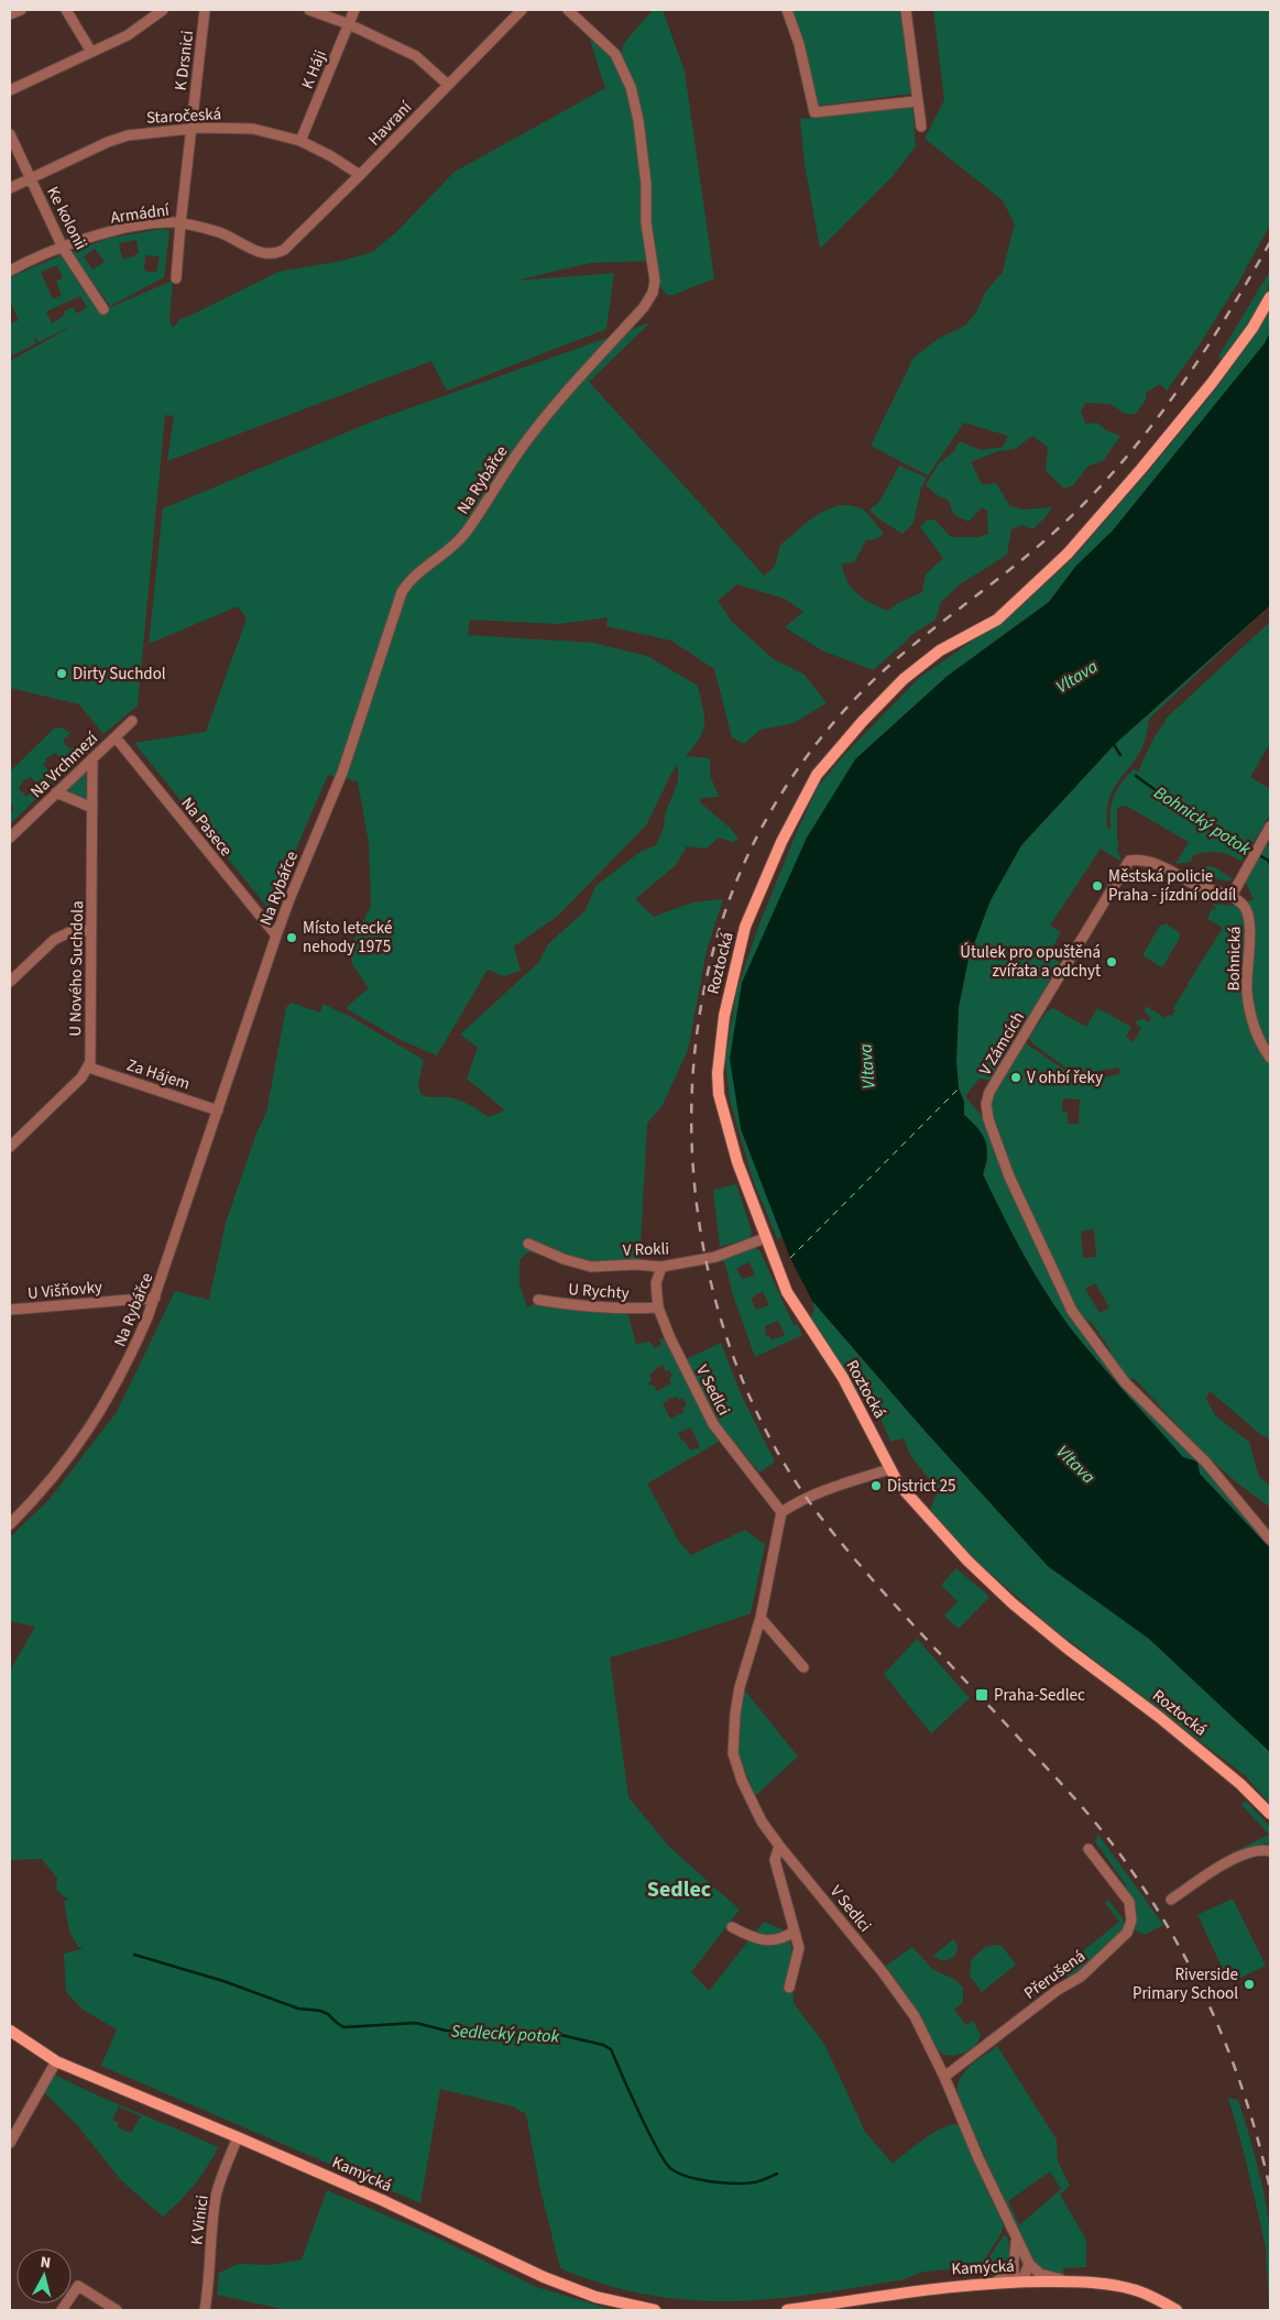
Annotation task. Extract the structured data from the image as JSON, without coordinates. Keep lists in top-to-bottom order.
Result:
{
  "streets": {
    "main road": ["Roztocká", "Kamýcká"],
    "street": [
      "K Drsnici",
      "K Háji",
      "Staročeská",
      "Havraní",
      "Armádní",
      "Ke kolonii",
      "Na Rybářce",
      "Na Vrchmezí",
      "Na Pasece",
      "Bohnická",
      "U Nového Suchdola",
      "V Zámcích",
      "Za Hájem",
      "V Rokli",
      "U Višňovky",
      "U Rychty",
      "V Sedlci",
      "Přerušená",
      "K Vinici"
    ]
  },
  "crossings": [
    ["K Drsnici", "Staročeská"],
    ["K Drsnici", "Armádní"],
    ["K Háji", "Staročeská"],
    ["Staročeská", "Havraní"],
    ["Staročeská", "Ke kolonii"],
    ["Havraní", "Armádní"],
    ["Armádní", "Ke kolonii"],
    ["Na Rybářce", "Na Pasece"],
    ["Na Rybářce", "Za Hájem"],
    ["Na Rybářce", "U Višňovky"],
    ["Na Vrchmezí", "Na Pasece"],
    ["Na Vrchmezí", "U Nového Suchdola"],
    ["Bohnická", "V Zámcích"],
    ["Roztocká", "V Rokli"],
    ["U Nového Suchdola", "Za Hájem"],
    ["V Rokli", "V Sedlci"],
    ["U Rychty", "V Sedlci"],
    ["V Sedlci", "Přerušená"],
    ["Kamýcká", "K Vinici"]
  ],
  "districts": ["Sedlec"],
  "water": ["Vltava", "Bohnický potok", "Sedlecký potok"],
  "places": {
    "other": [
      "Dirty Suchdol",
      "Městská policie Praha - jízdní oddíl",
      "Místo letecké nehody 1975",
      "Útulek pro opuštěná zvířata a odchyt",
      "V ohbí řeky",
      "District 25",
      "Riverside Primary School"
    ],
    "transit": ["Praha-Sedlec"]
  },
  "north": "top"
}
